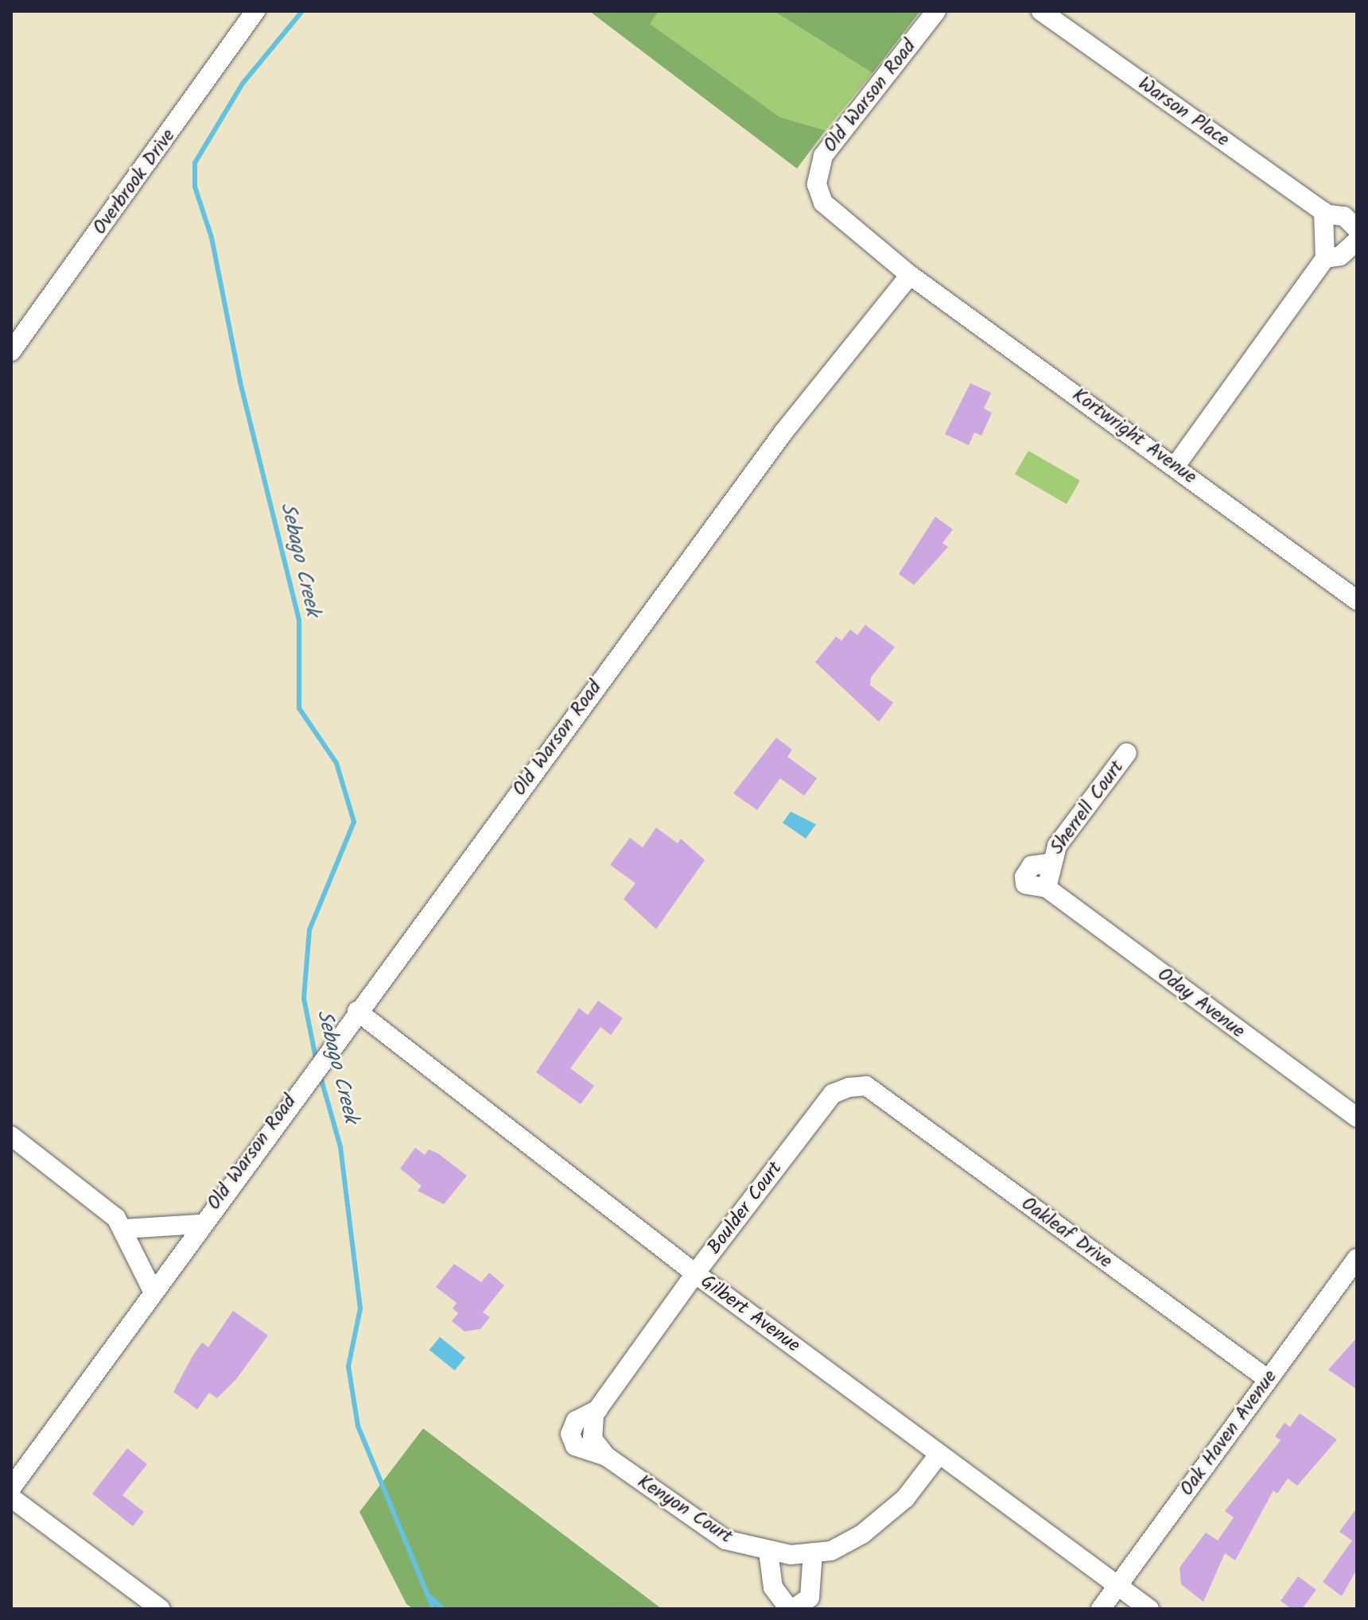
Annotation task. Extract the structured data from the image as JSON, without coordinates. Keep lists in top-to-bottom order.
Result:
{
  "streets": {
    "street": [
      "Old Warson Road",
      "Warson Place",
      "Overbrook Drive",
      "Kortwright Avenue",
      "Sherrell Court",
      "Oday Avenue",
      "Boulder Court",
      "Oakleaf Drive",
      "Gilbert Avenue",
      "Oak Haven Avenue",
      "Kenyon Court"
    ]
  },
  "crossings": [
    ["Old Warson Road", "Kortwright Avenue"],
    ["Old Warson Road", "Gilbert Avenue"],
    ["Sherrell Court", "Oday Avenue"],
    ["Boulder Court", "Oakleaf Drive"],
    ["Boulder Court", "Gilbert Avenue"],
    ["Boulder Court", "Kenyon Court"],
    ["Oakleaf Drive", "Oak Haven Avenue"],
    ["Gilbert Avenue", "Oak Haven Avenue"],
    ["Gilbert Avenue", "Kenyon Court"]
  ],
  "water": ["Sebago Creek"]
}
